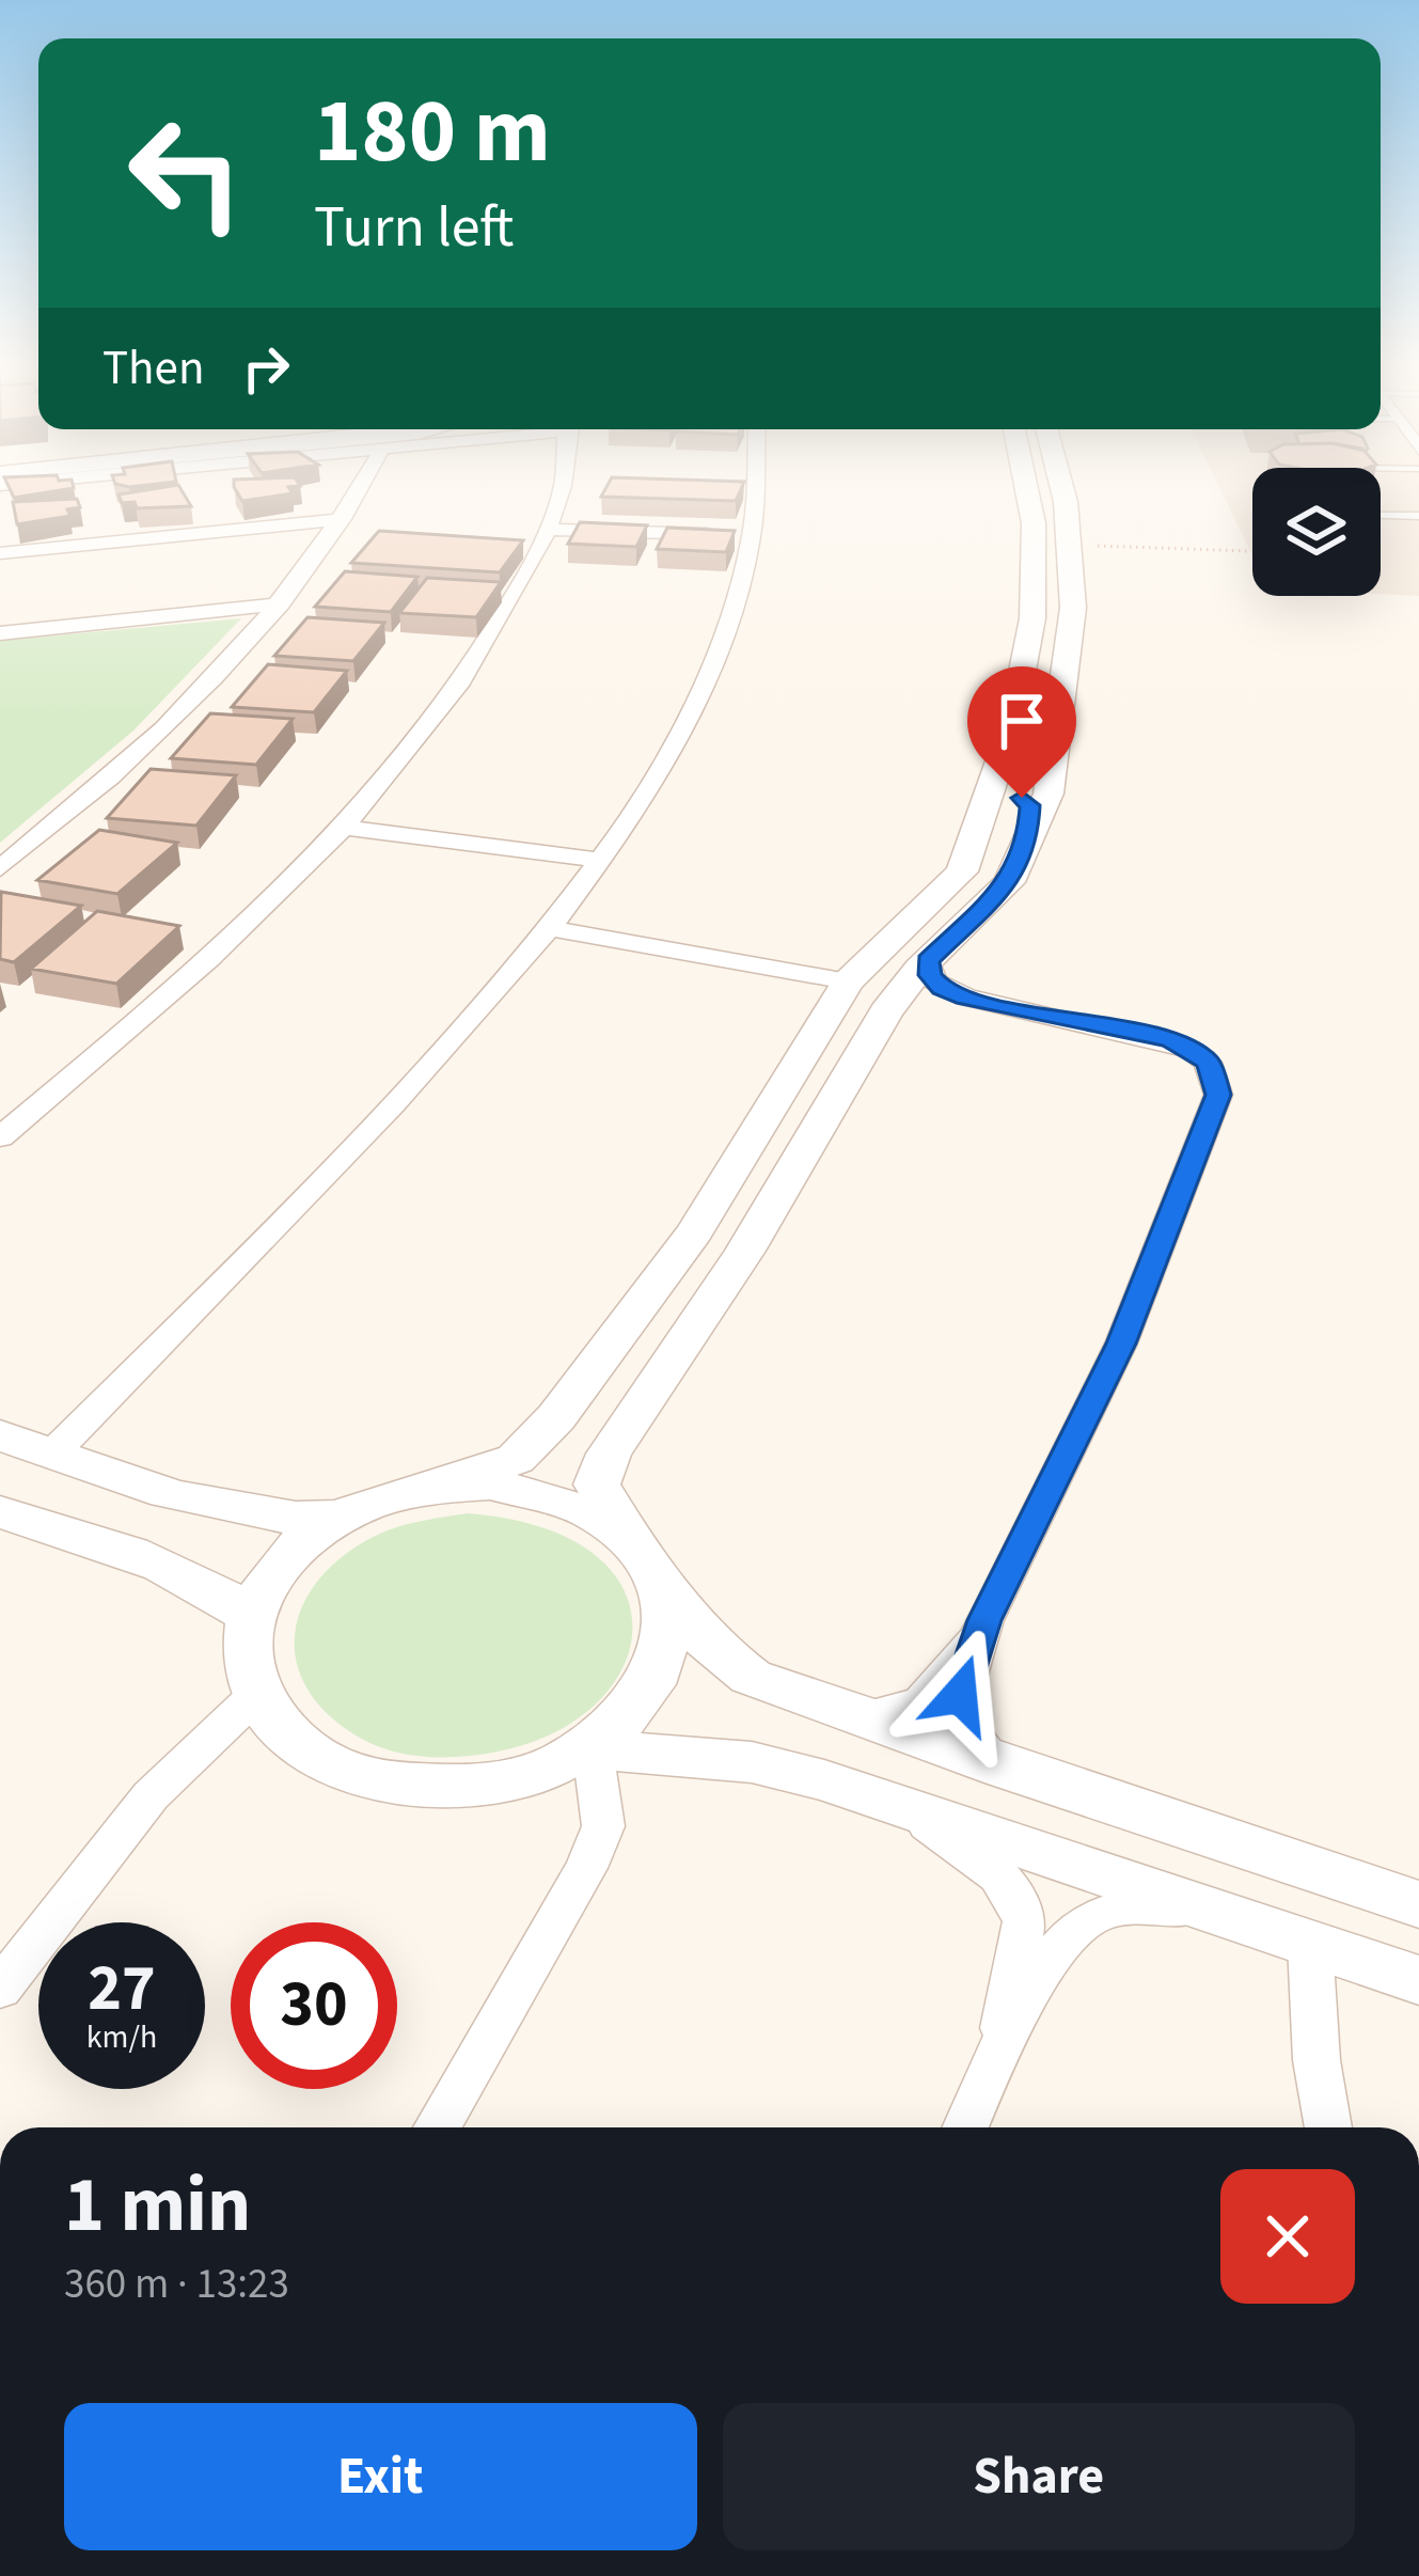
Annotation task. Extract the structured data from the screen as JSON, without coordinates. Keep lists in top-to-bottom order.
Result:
{
  "page": {
    "turn": ["180 m", "Turn left"],
    "then": "Then",
    "speed": "27 km/h",
    "limit": "30",
    "heading": ["1 min", "360 m · 13:23"],
    "buttons": ["Exit", "Share"]
  }
}
